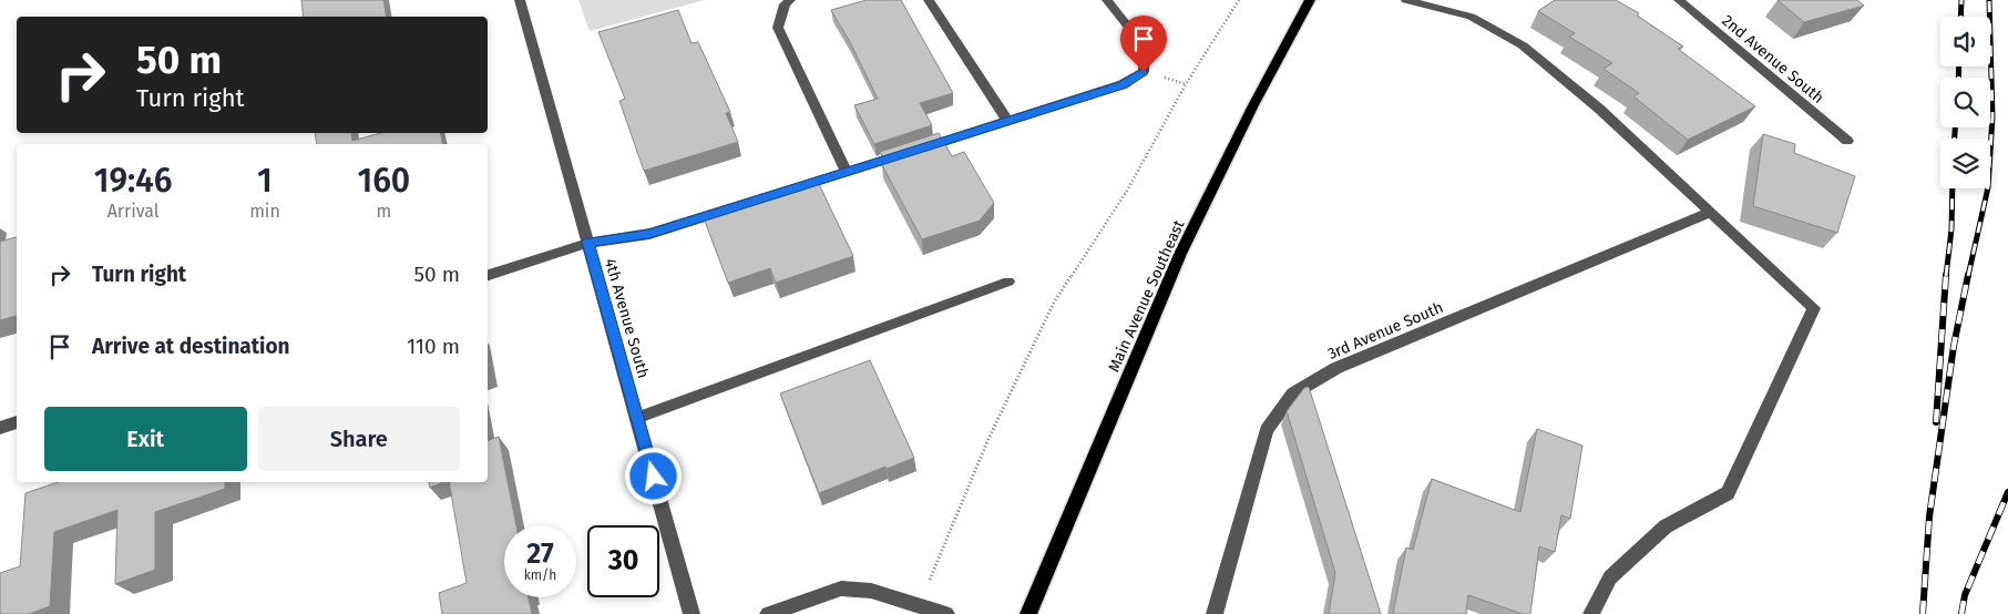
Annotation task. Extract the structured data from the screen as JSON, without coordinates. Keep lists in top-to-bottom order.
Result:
{
  "streets": {
    "main road": ["Main Avenue Southeast"],
    "street": ["2nd Avenue South", "4th Avenue South", "3rd Avenue South"]
  },
  "page": {
    "turn": ["50 m", "Turn right"],
    "eta": [
      "19:46",
      "Arrival",
      "1",
      "min",
      "160",
      "m"
    ],
    "list": [
      {
        "name": "Turn right",
        "value": "50 m"
      },
      {
        "name": "Arrive at destination",
        "value": "110 m"
      }
    ],
    "buttons": ["Exit", "Share"],
    "speed": "27 km/h",
    "limit": "30"
  }
}
